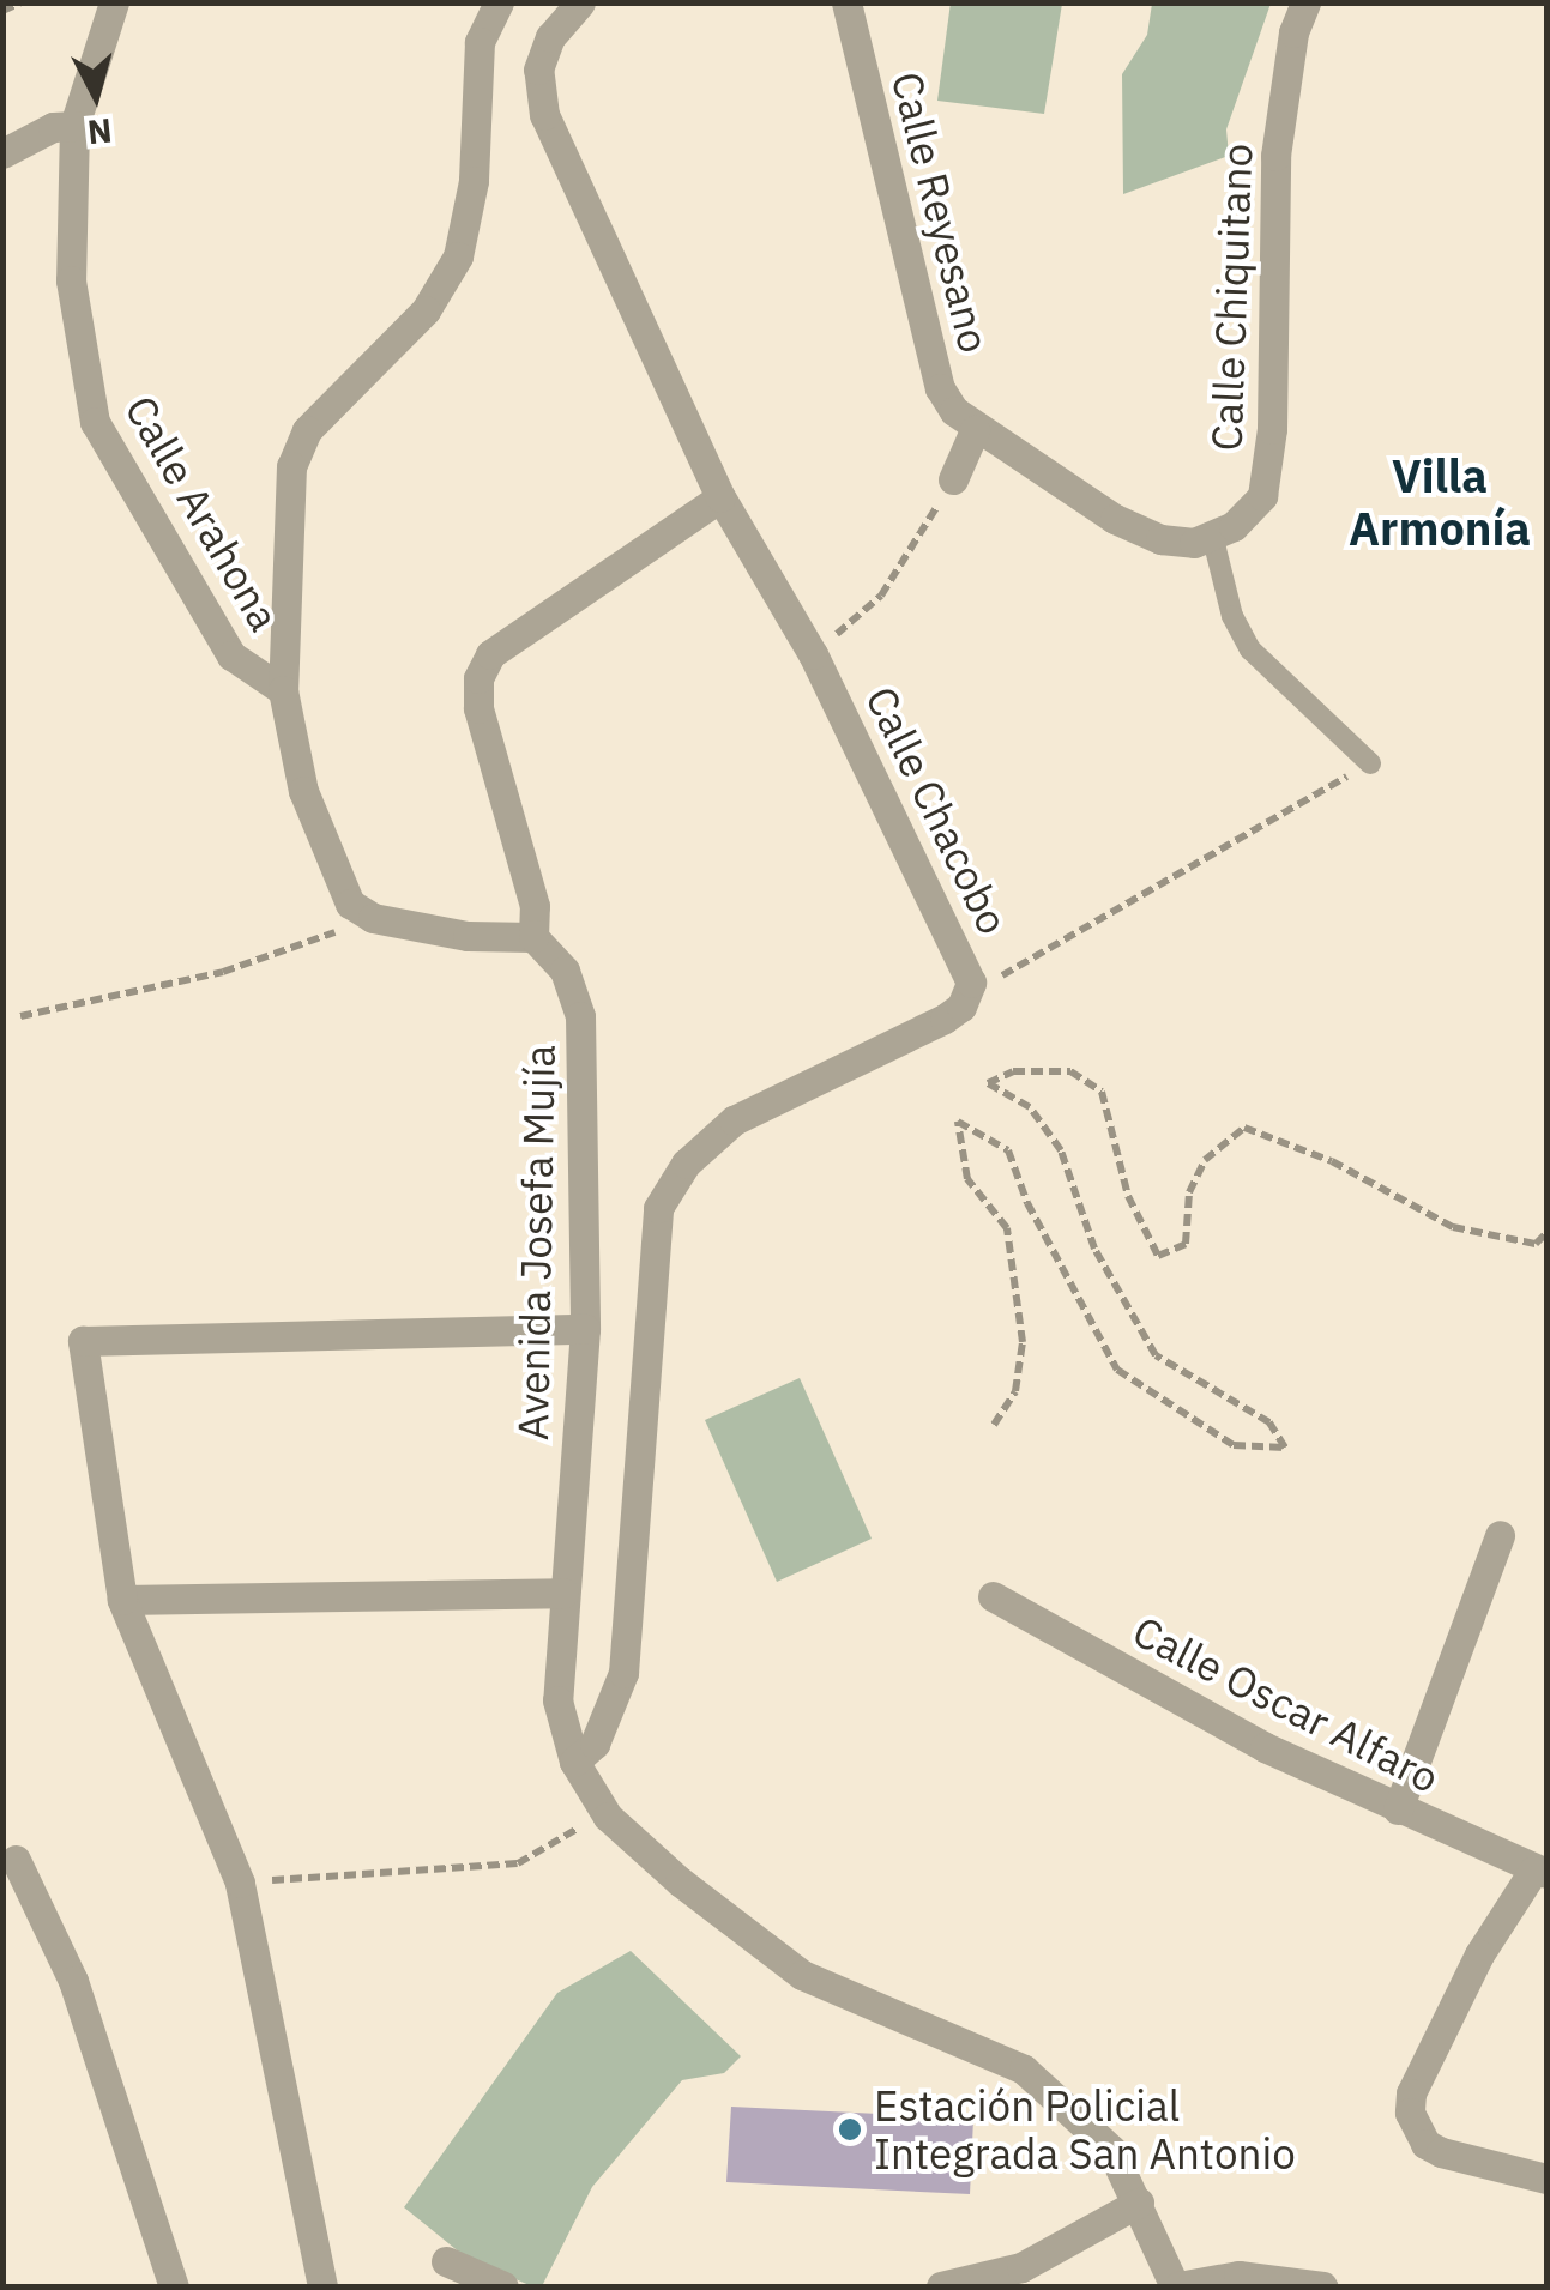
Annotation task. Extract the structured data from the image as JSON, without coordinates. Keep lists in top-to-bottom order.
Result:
{
  "streets": {
    "street": [
      "Calle Reyesano",
      "Calle Chiquitano",
      "Calle Arahona",
      "Calle Chacobo",
      "Avenida Josefa Mujía",
      "Calle Oscar Alfaro"
    ]
  },
  "crossings": [
    ["Calle Chacobo", "Avenida Josefa Mujía"]
  ],
  "districts": ["Villa Armonía"],
  "places": ["Estación Policial Integrada San Antonio"],
  "north": "bottom"
}
